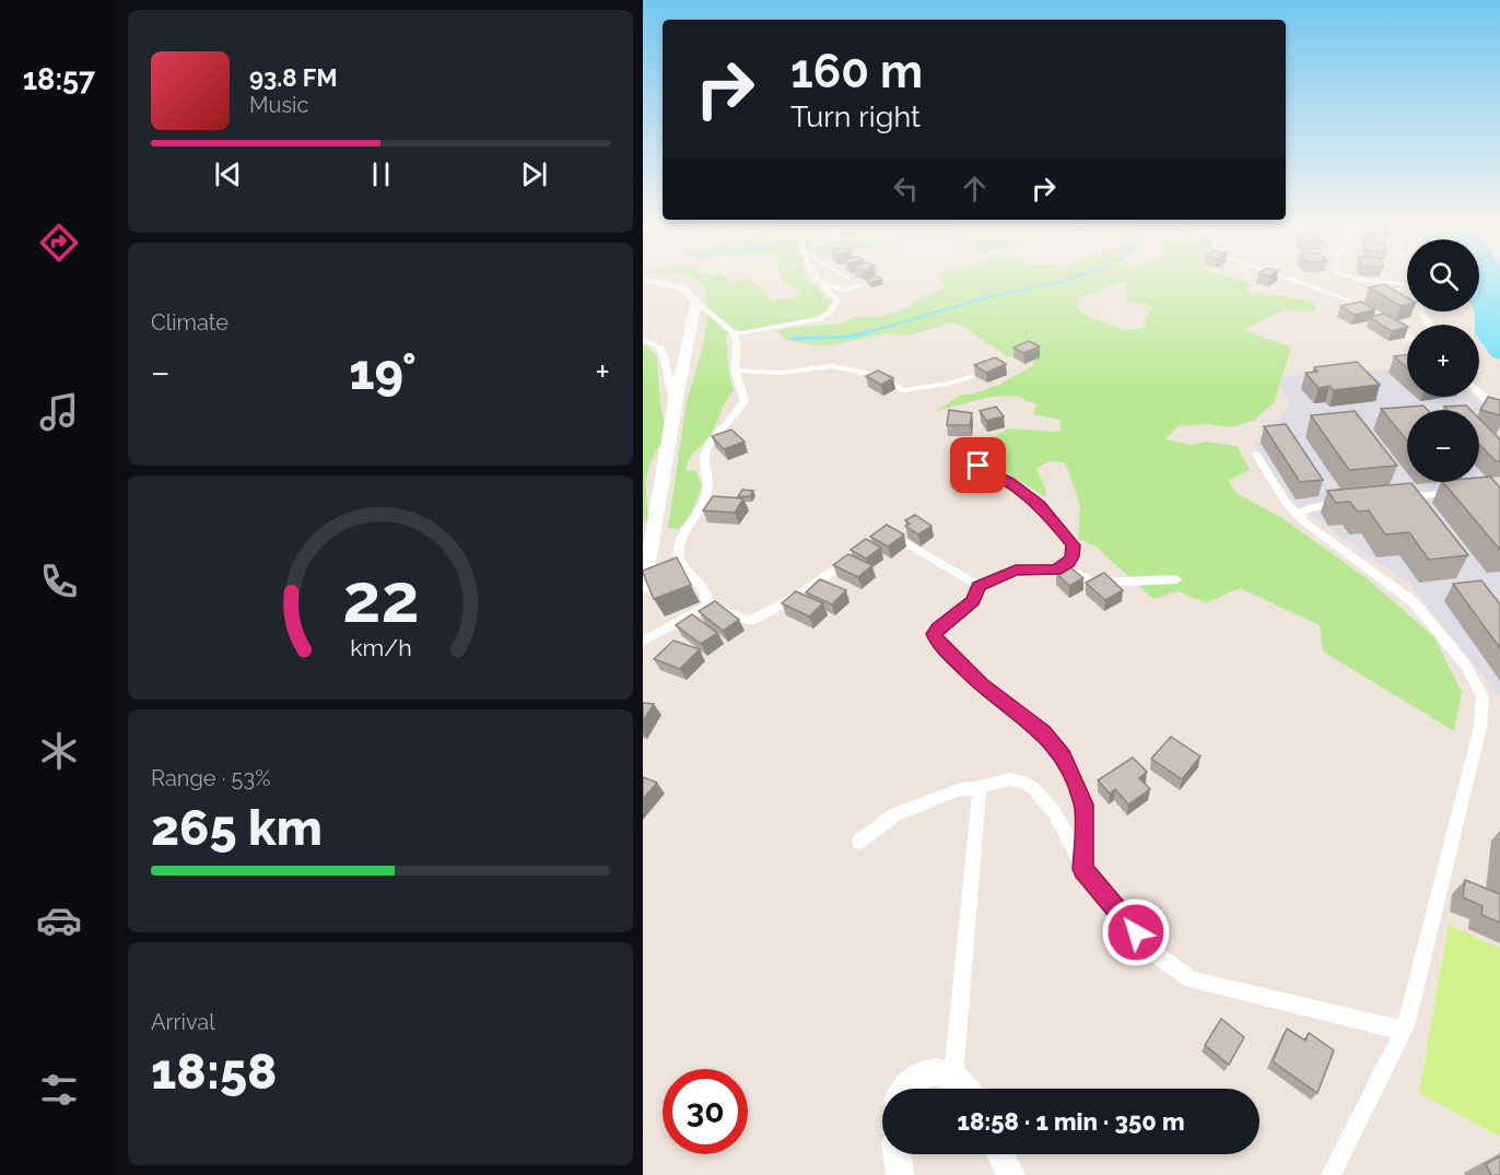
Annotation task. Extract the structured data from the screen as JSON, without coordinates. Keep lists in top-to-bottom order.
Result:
{
  "page": {
    "tabs": "18:57",
    "turn": ["160 m", "Turn right"],
    "song": ["93.8 FM", "Music"],
    "map_buttons": ["+", "−"],
    "tile": [
      "Climate",
      ["Range · 53%", "265 km"],
      ["Arrival", "18:58"]
    ],
    "heat": ["−", "19°", "+"],
    "limit": "30",
    "trip": "18:58 · 1 min · 350 m",
    "gauge": ["22", "km/h"]
  }
}
